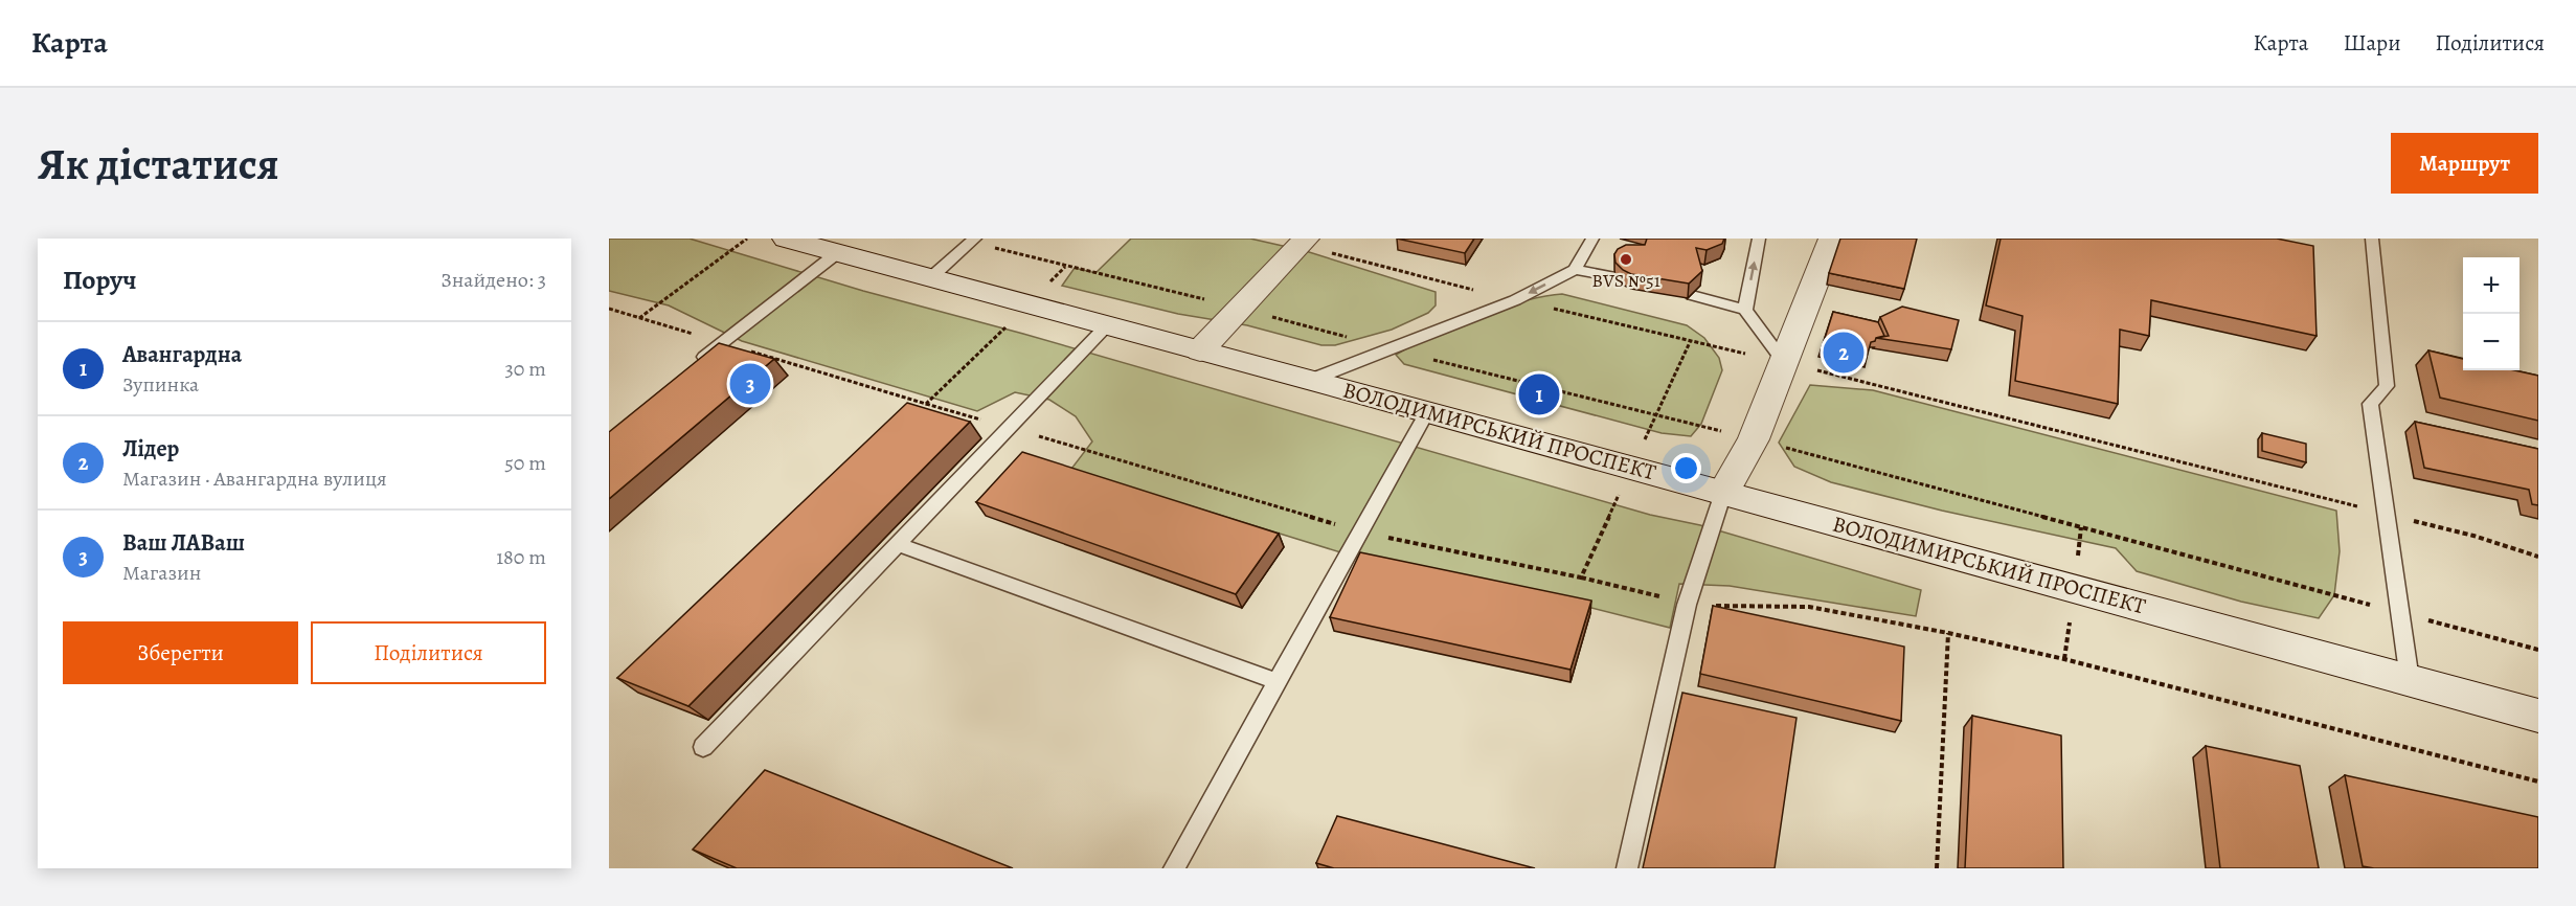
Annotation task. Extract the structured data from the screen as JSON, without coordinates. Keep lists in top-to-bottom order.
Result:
{
  "streets": {
    "main road": ["ВОЛОДИМИРСЬКИЙ ПРОСПЕКТ"]
  },
  "places": ["BVS №51"],
  "page": {
    "header": "Карта",
    "nav": ["Карта", "Шари", "Поділитися"],
    "buttons": [
      "Маршрут",
      ["Зберегти", "Поділитися"]
    ],
    "title": "Як дістатися",
    "heading": ["Поруч", "Знайдено: 3"],
    "map_buttons": ["+", "−"],
    "list": [
      {
        "mark": "1",
        "name": "Авангардна",
        "note": "Зупинка",
        "value": "30 m"
      },
      {
        "mark": "2",
        "name": "Лідер",
        "note": "Магазин · Авангардна вулиця",
        "value": "50 m"
      },
      {
        "mark": "3",
        "name": "Ваш ЛАВаш",
        "note": "Магазин",
        "value": "180 m"
      }
    ],
    "pins": ["2", "3", "1"]
  }
}
